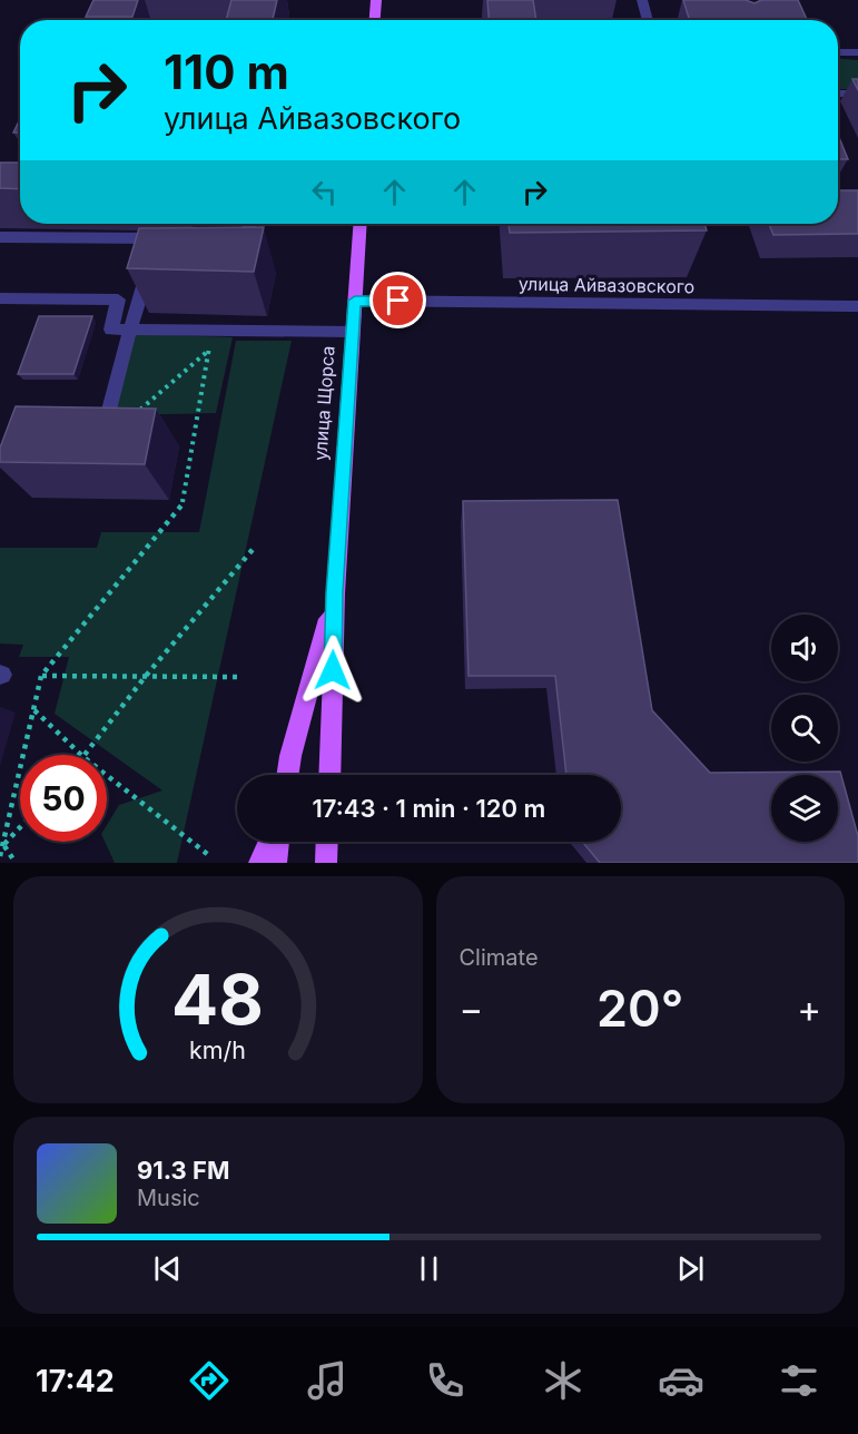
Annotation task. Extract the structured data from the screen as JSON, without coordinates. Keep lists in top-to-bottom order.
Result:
{
  "streets": {
    "main road": ["улица Щорса"],
    "street": ["улица Айвазовского"]
  },
  "crossings": [
    ["улица Айвазовского", "улица Щорса"]
  ],
  "page": {
    "turn": ["110 m", "улица Айвазовского"],
    "limit": "50",
    "trip": "17:43 · 1 min · 120 m",
    "tile": "Climate",
    "heat": ["−", "20°", "+"],
    "song": ["91.3 FM", "Music"],
    "tabs": "17:42",
    "gauge": ["48", "km/h"]
  }
}
